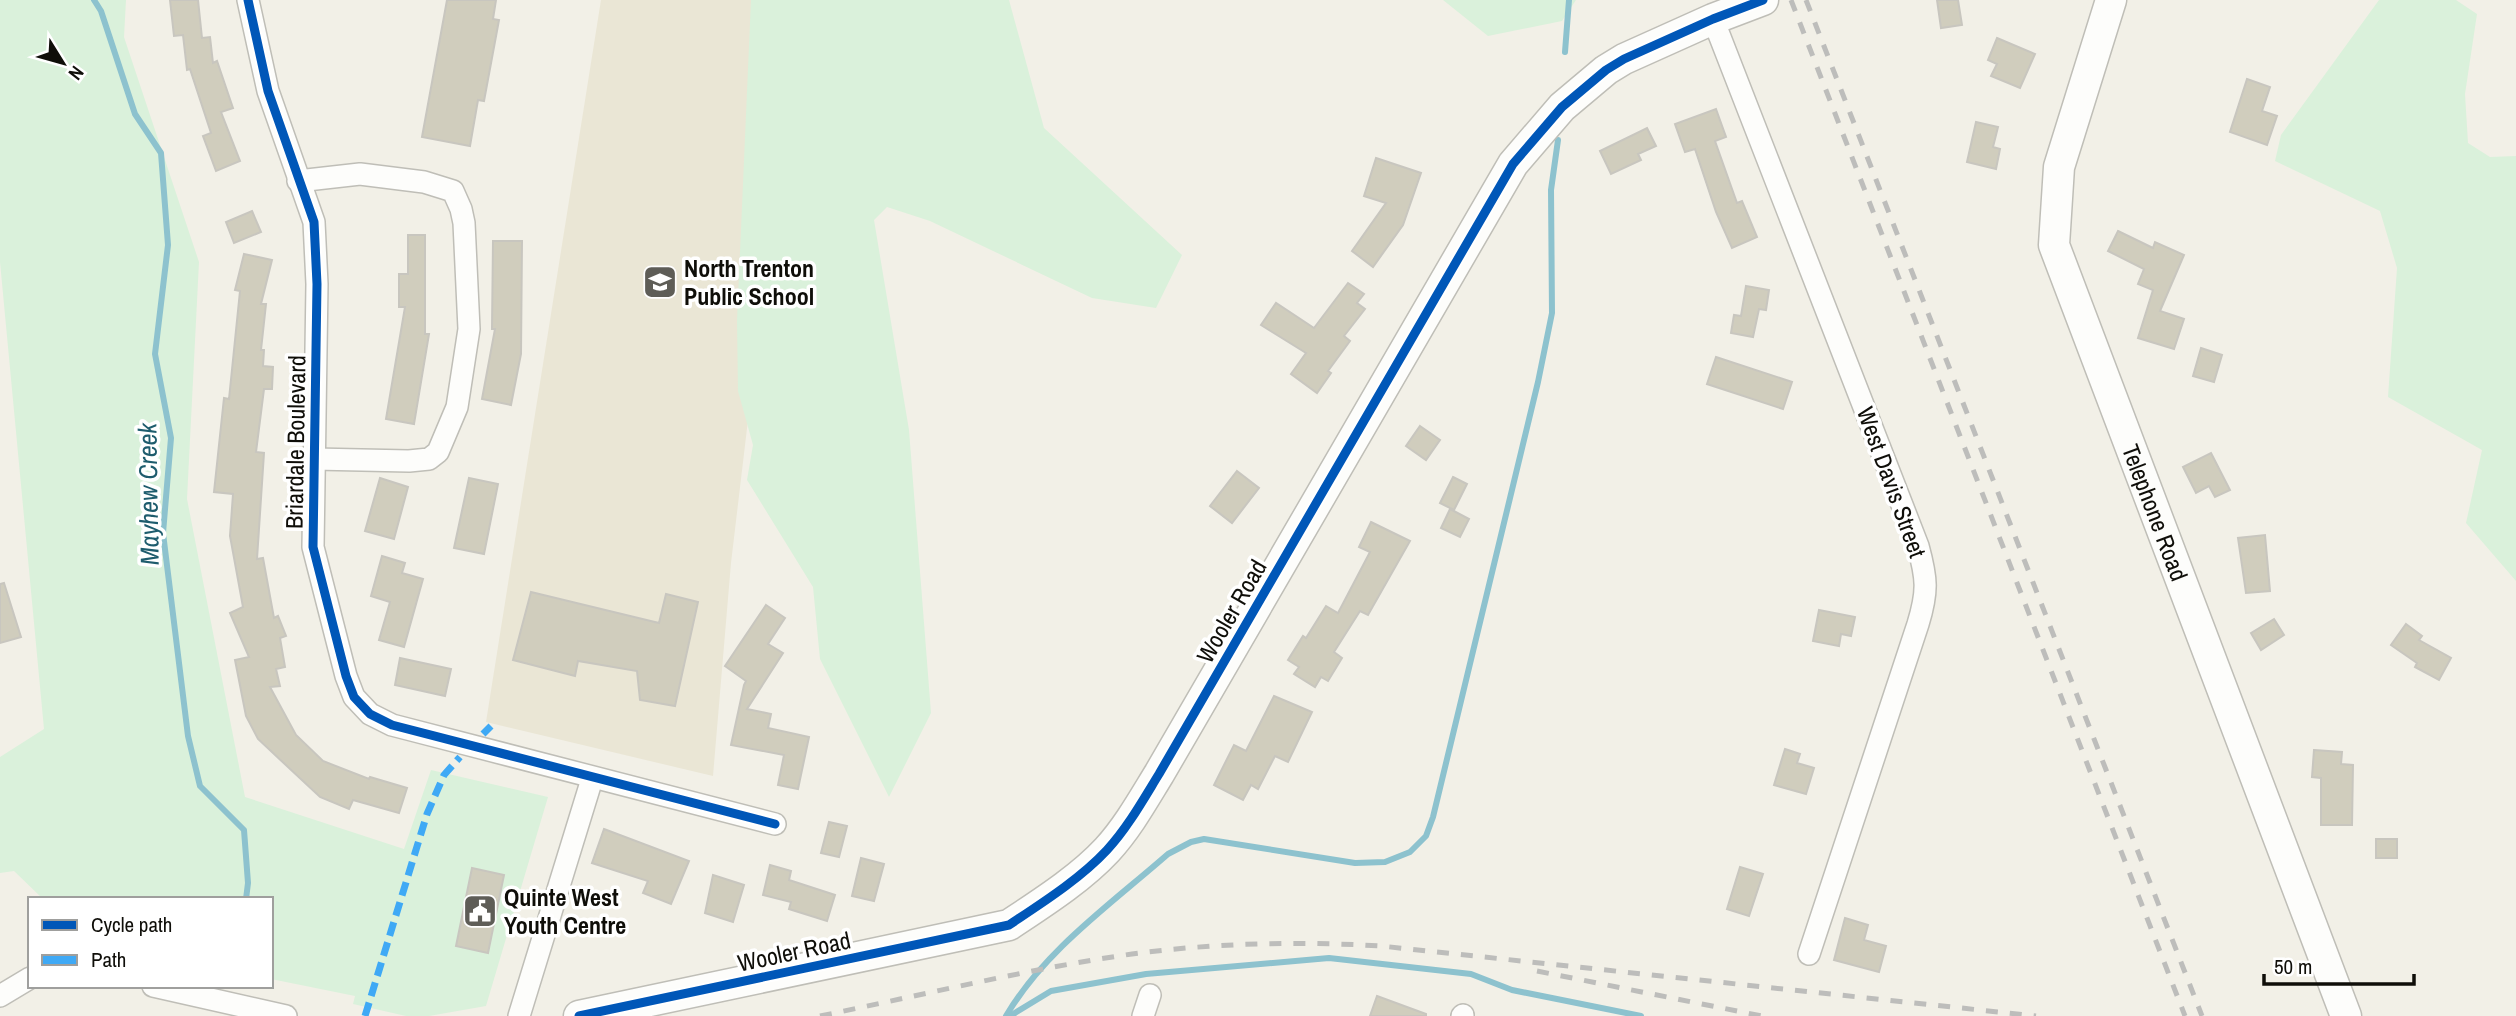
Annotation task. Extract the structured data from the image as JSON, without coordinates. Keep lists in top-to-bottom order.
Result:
{
  "streets": {
    "street": [
      "Briardale Boulevard",
      "West Davis Street",
      "Telephone Road",
      "Wooler Road"
    ]
  },
  "crossings": [
    ["West Davis Street", "Wooler Road"]
  ],
  "water": ["Mayhew Creek"],
  "places": {
    "school or university": ["North Trenton Public School"],
    "public building": ["Quinte West Youth Centre"]
  },
  "legend": ["Cycle path", "Path"],
  "scale_bar": "50 m",
  "north": "bottom right"
}
